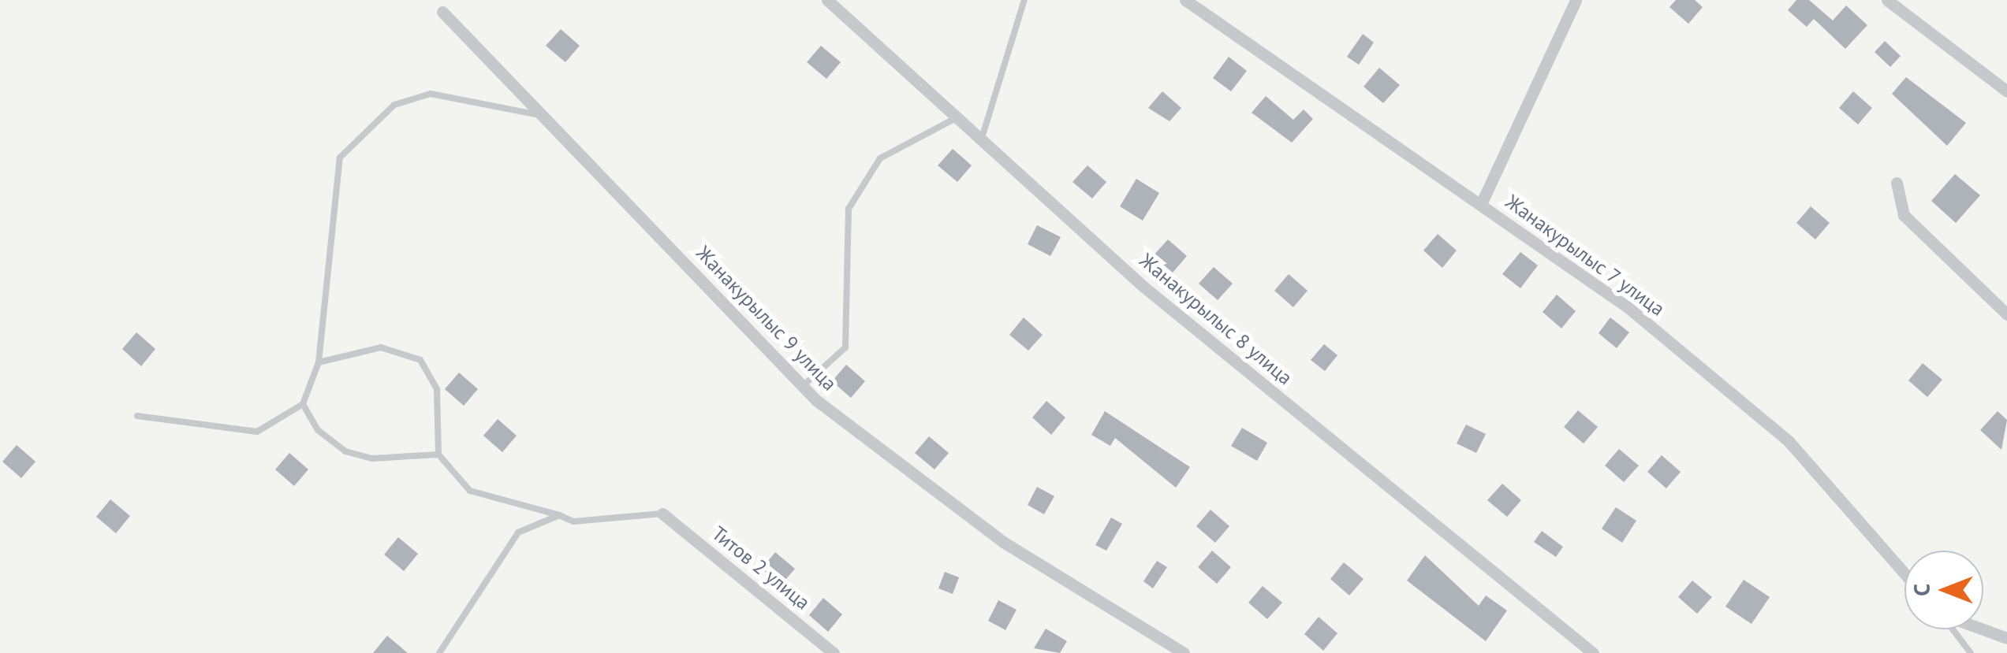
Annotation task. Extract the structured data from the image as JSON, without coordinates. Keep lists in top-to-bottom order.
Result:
{
  "streets": {
    "street": [
      "Жанакурылыс 7 улица",
      "Жанакурылыс 9 улица",
      "Жанакурылыс 8 улица",
      "Титов 2 улица"
    ]
  },
  "north": "left"
}
